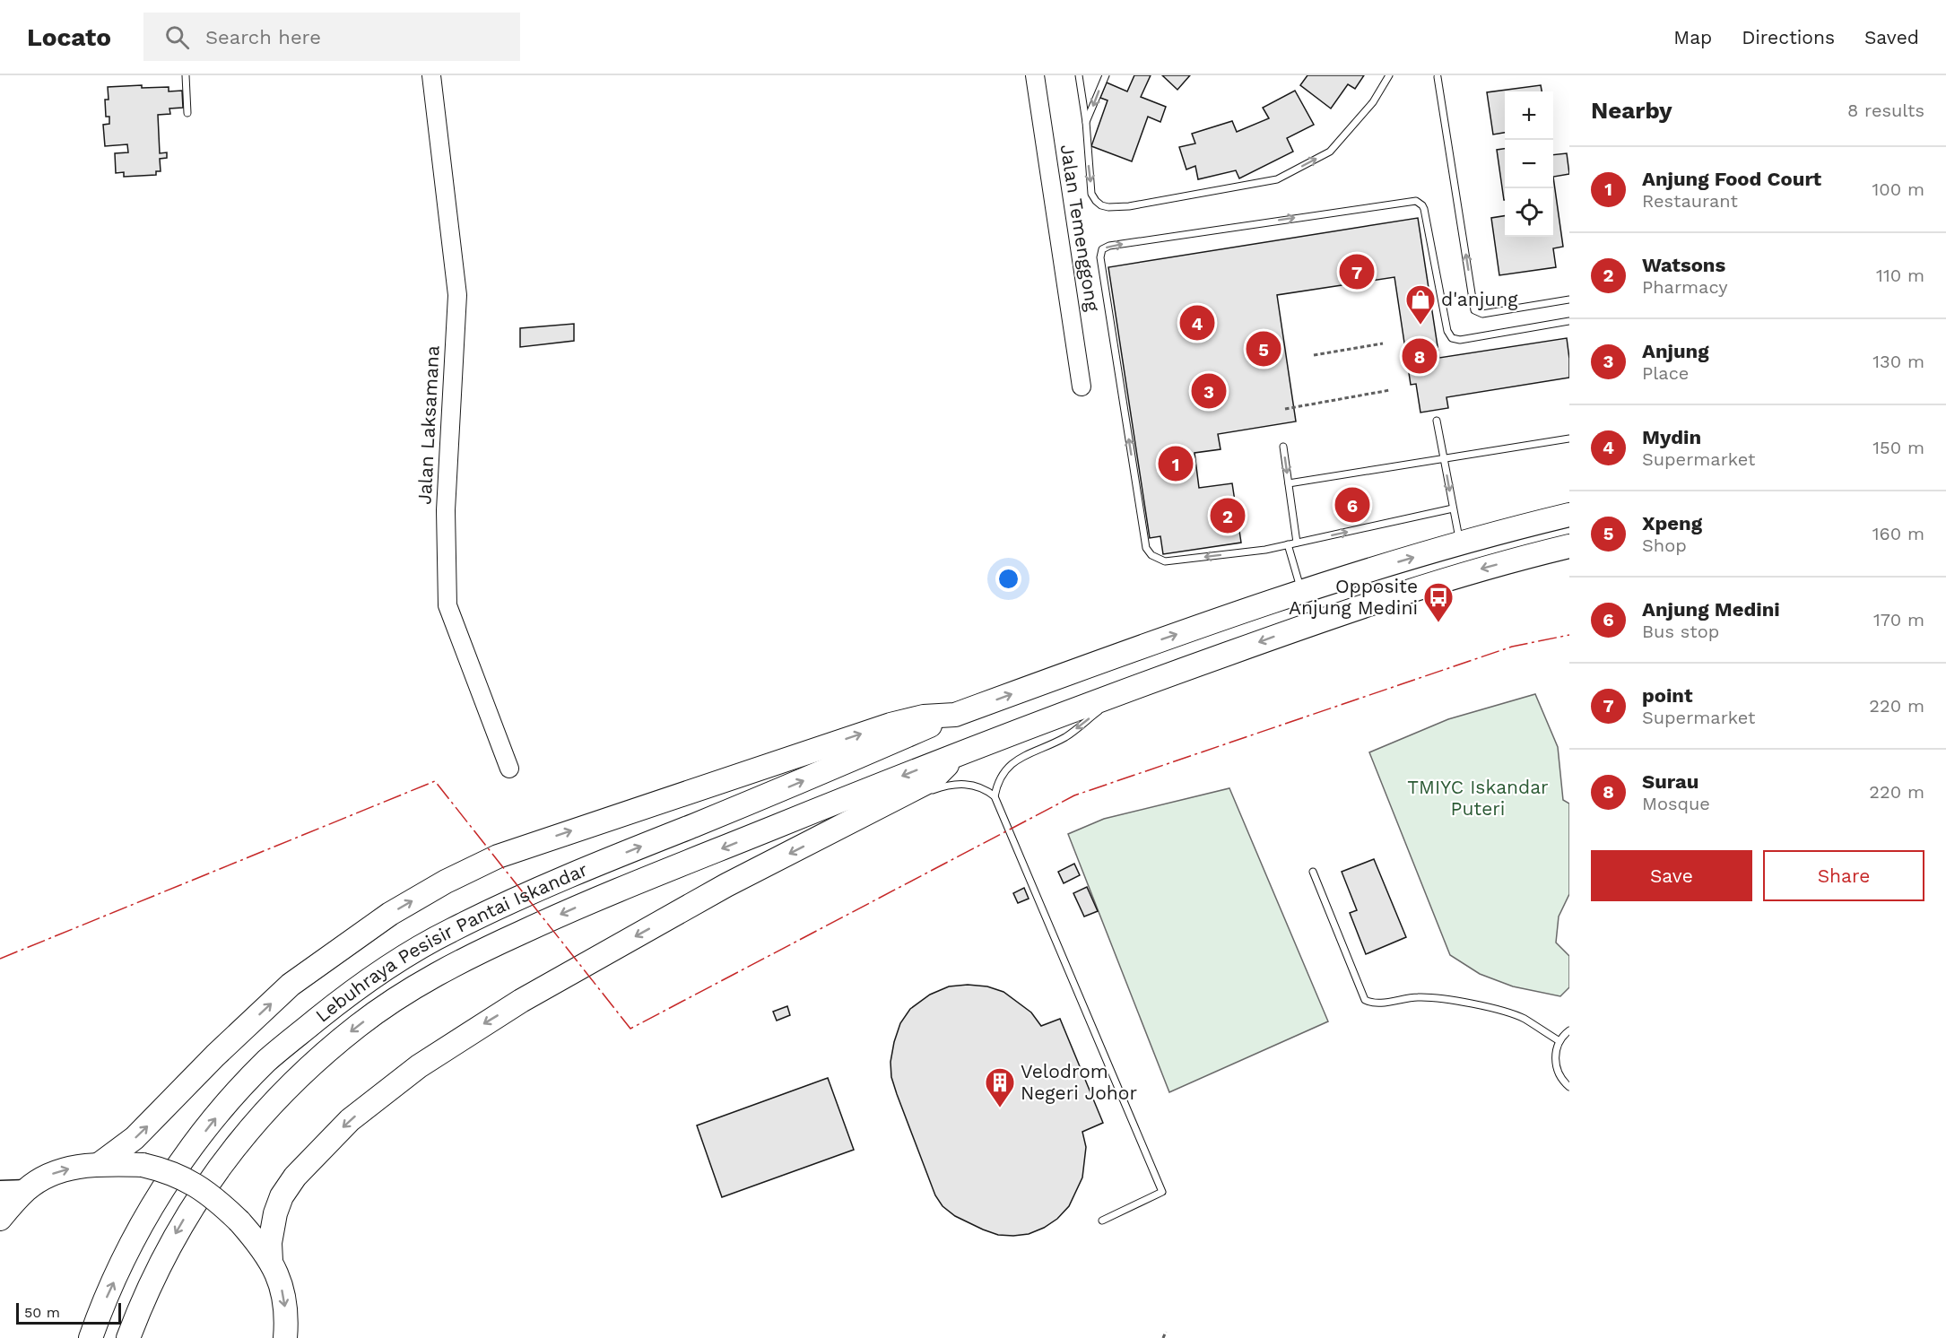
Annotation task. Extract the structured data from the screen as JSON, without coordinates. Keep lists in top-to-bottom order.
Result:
{
  "streets": {
    "highway": ["Lebuhraya Pesisir Pantai Iskandar"],
    "street": ["Jalan Temenggong", "Jalan Laksamana"]
  },
  "parks": ["TMIYC Iskandar Puteri"],
  "places": {
    "shop": ["d'anjung"],
    "bus stop": ["Opposite Anjung Medini"],
    "building": ["Velodrom Negeri Johor"]
  },
  "scale_bar": "50 m",
  "page": {
    "header": "Locato",
    "search": "Search here",
    "nav": ["Map", "Directions", "Saved"],
    "heading": ["Nearby", "8 results"],
    "map_buttons": ["+", "−"],
    "list": [
      {
        "mark": "1",
        "name": "Anjung Food Court",
        "note": "Restaurant",
        "value": "100 m"
      },
      {
        "mark": "2",
        "name": "Watsons",
        "note": "Pharmacy",
        "value": "110 m"
      },
      {
        "mark": "3",
        "name": "Anjung",
        "note": "Place",
        "value": "130 m"
      },
      {
        "mark": "4",
        "name": "Mydin",
        "note": "Supermarket",
        "value": "150 m"
      },
      {
        "mark": "5",
        "name": "Xpeng",
        "note": "Shop",
        "value": "160 m"
      },
      {
        "mark": "6",
        "name": "Anjung Medini",
        "note": "Bus stop",
        "value": "170 m"
      },
      {
        "mark": "7",
        "name": "point",
        "note": "Supermarket",
        "value": "220 m"
      },
      {
        "mark": "8",
        "name": "Surau",
        "note": "Mosque",
        "value": "220 m"
      }
    ],
    "pins": [
      "7",
      "4",
      "5",
      "8",
      "3",
      "1",
      "6",
      "2"
    ],
    "buttons": ["Save", "Share"],
    "scale": "50 m"
  }
}
